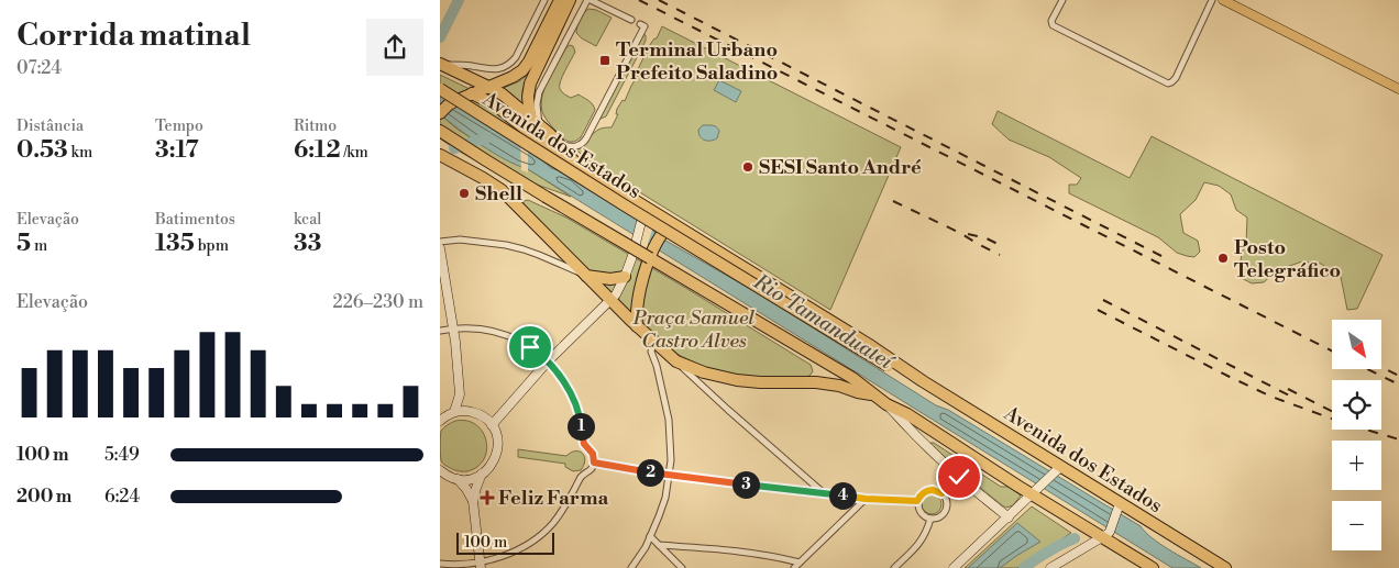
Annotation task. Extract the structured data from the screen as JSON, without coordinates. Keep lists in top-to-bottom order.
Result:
{
  "streets": {
    "highway": ["Avenida dos Estados"]
  },
  "water": ["Rio Tamanduateí"],
  "parks": ["Praça Samuel Castro Alves"],
  "places": {
    "transit": ["Terminal Urbano Prefeito Saladino"],
    "other": ["SESI Santo André", "Shell", "Posto Telegráfico"],
    "health": ["Feliz Farma"]
  },
  "scale_bar": "100 m",
  "north": "bottom right",
  "page": {
    "heading": ["Corrida matinal", "07:24"],
    "stats": [
      ["Distância", "0.53 km"],
      ["Tempo", "3:17"],
      ["Ritmo", "6:12 /km"],
      ["Elevação", "5 m"],
      ["Batimentos", "135 bpm"],
      ["kcal", "33"]
    ],
    "chart": ["Elevação", "226–230 m"],
    "map_buttons": ["+", "−"],
    "pins": [
      "1",
      "2",
      "3",
      "4"
    ],
    "list": [
      {
        "name": "100 m",
        "note": "5:49"
      },
      {
        "name": "200 m",
        "note": "6:24"
      }
    ],
    "scale": "100 m"
  }
}
